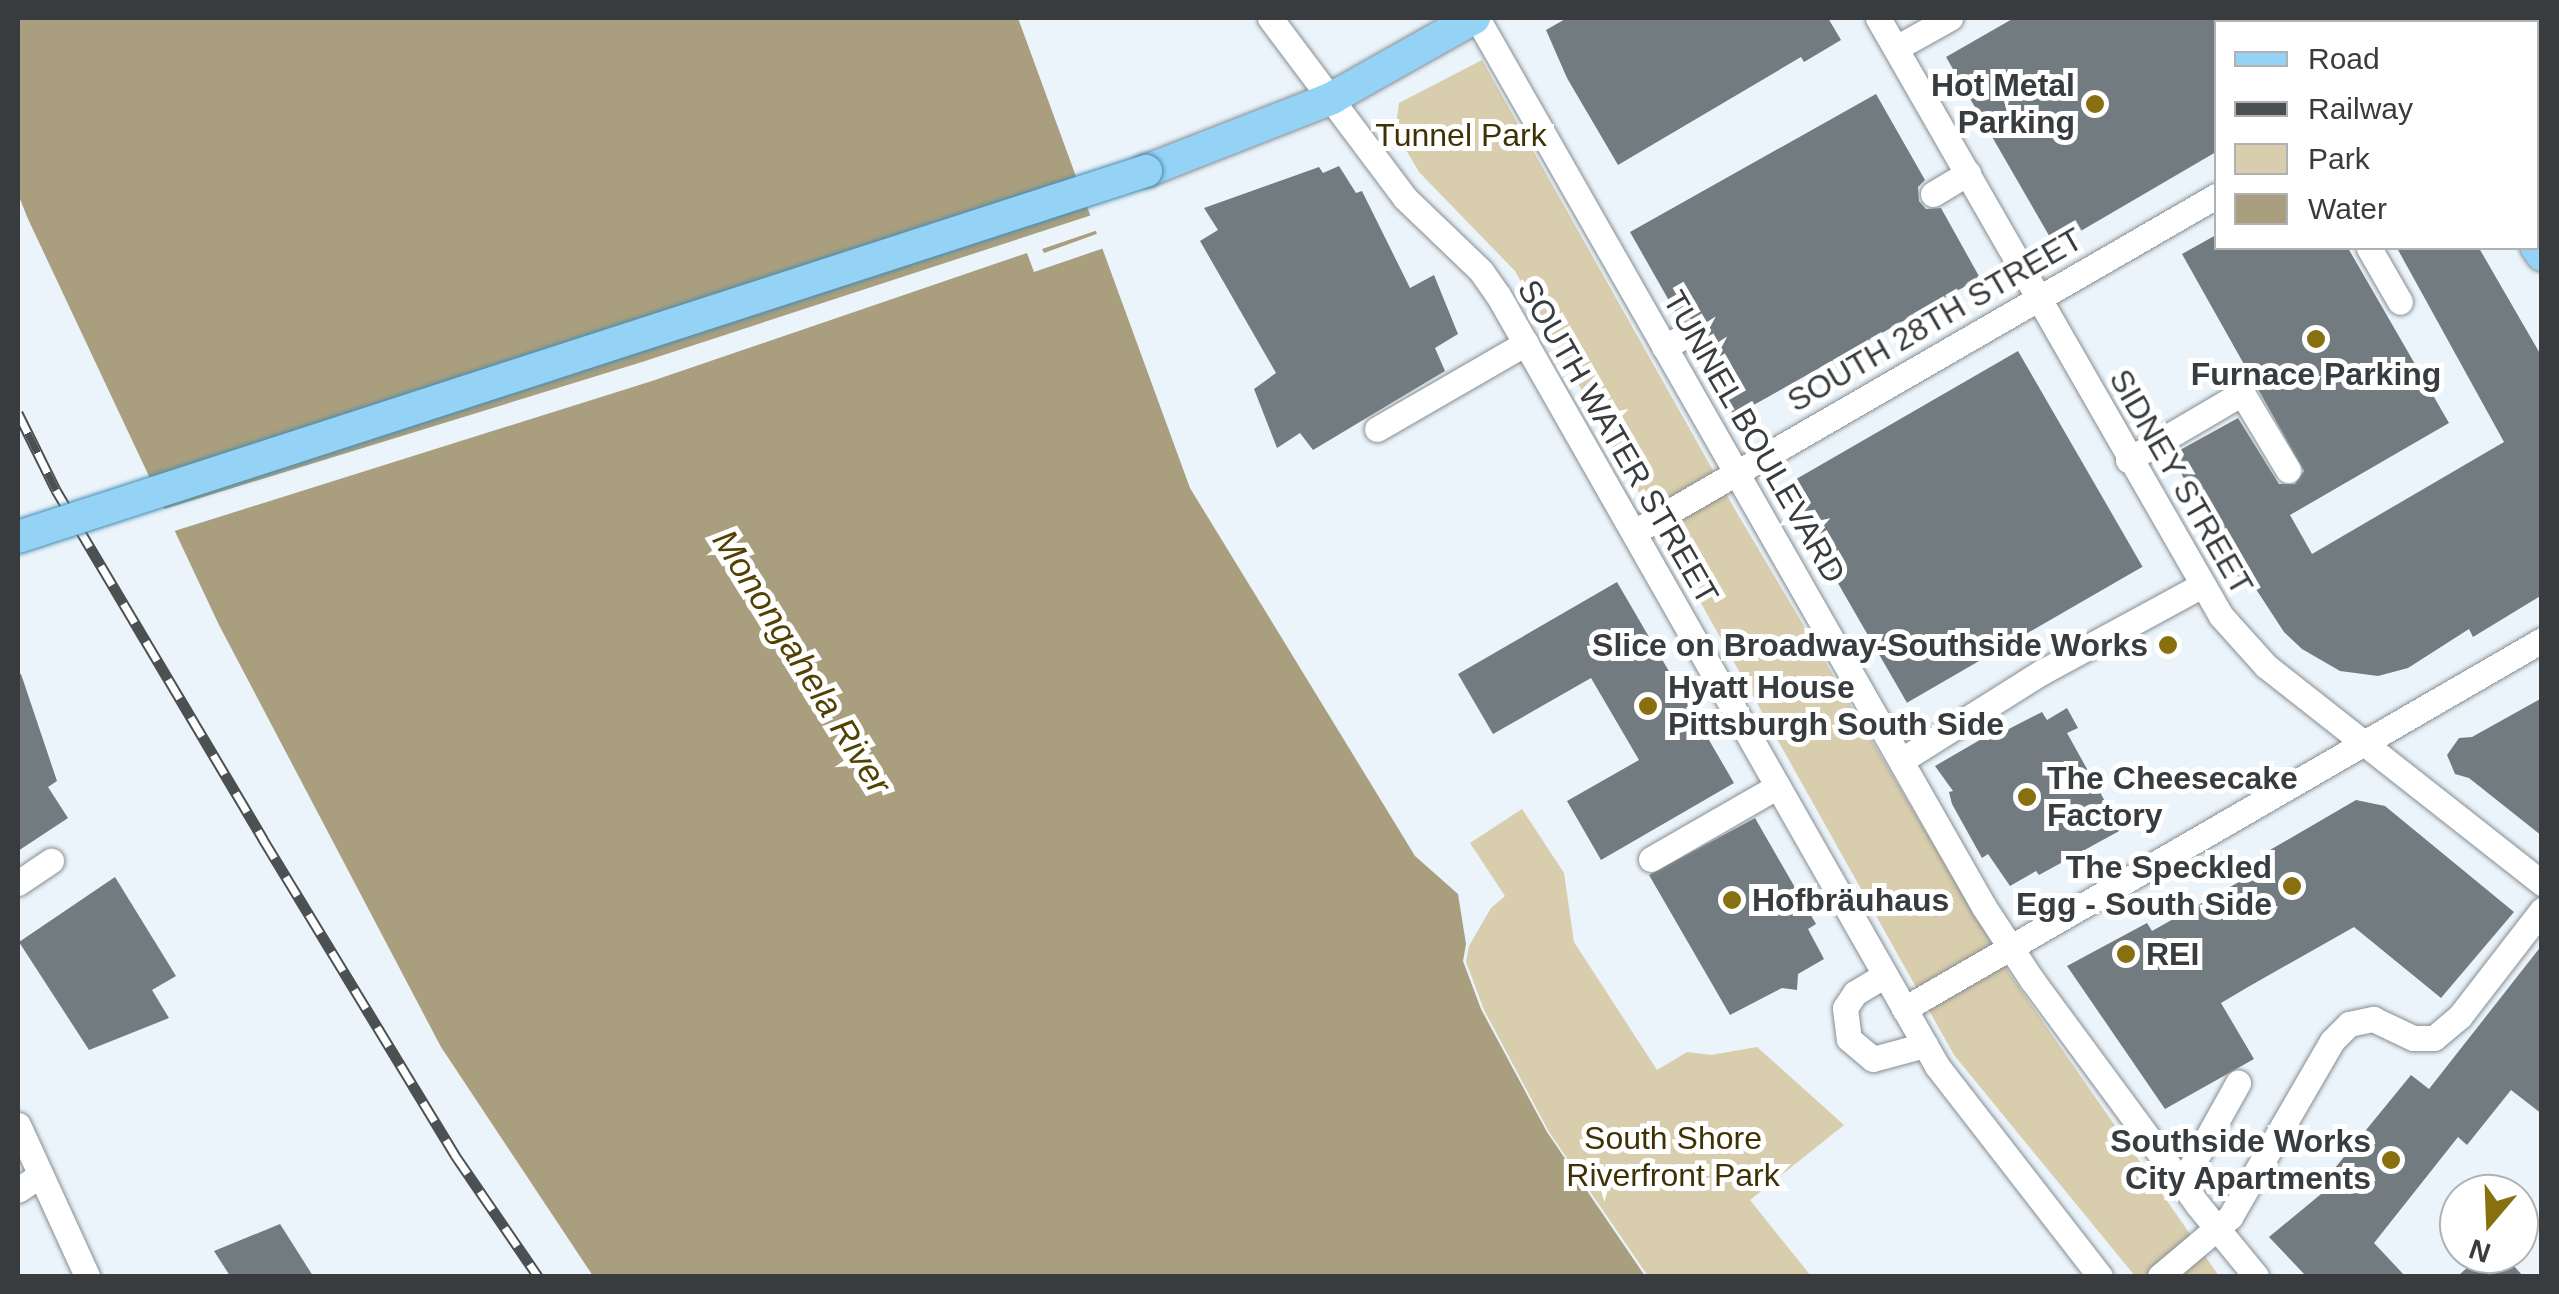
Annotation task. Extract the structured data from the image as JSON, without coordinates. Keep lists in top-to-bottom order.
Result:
{
  "streets": {
    "street": [
      "SOUTH 28TH STREET",
      "TUNNEL BOULEVARD",
      "SOUTH WATER STREET",
      "SIDNEY STREET"
    ]
  },
  "crossings": [
    ["SOUTH 28TH STREET", "TUNNEL BOULEVARD"],
    ["SOUTH 28TH STREET", "SOUTH WATER STREET"],
    ["SOUTH 28TH STREET", "SIDNEY STREET"]
  ],
  "water": ["Monongahela River"],
  "parks": ["Tunnel Park", "South Shore Riverfront Park"],
  "places": [
    "Hot Metal Parking",
    "Furnace Parking",
    "Slice on Broadway-Southside Works",
    "Hyatt House Pittsburgh South Side",
    "The Cheesecake Factory",
    "The Speckled Egg - South Side",
    "Hofbräuhaus",
    "REI",
    "Southside Works City Apartments"
  ],
  "legend": [
    "Road",
    "Railway",
    "Park",
    "Water"
  ],
  "north": "bottom"
}
